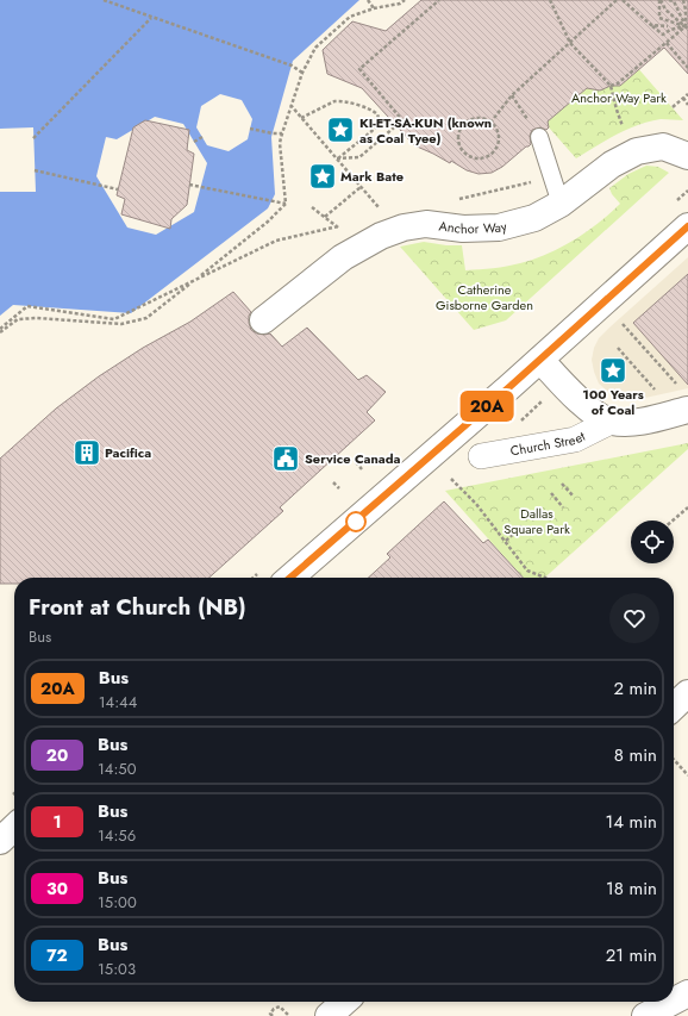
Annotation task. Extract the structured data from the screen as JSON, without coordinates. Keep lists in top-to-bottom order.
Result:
{
  "streets": {
    "street": ["Anchor Way", "Church Street"]
  },
  "parks": ["Anchor Way Park", "Catherine Gisborne Garden", "Dallas Square Park"],
  "places": {
    "place": ["KI-ET-SA-KUN (known as Coal Tyee)", "Mark Bate", "100 Years of Coal"],
    "building": ["Pacifica"],
    "public building": ["Service Canada"]
  },
  "lines": ["bus line 20A"],
  "page": {
    "on_map": "20A",
    "heading": ["Front at Church (NB)", "Bus"],
    "list": [
      {
        "mark": "20A",
        "name": "Bus",
        "note": "14:44",
        "value": "2 min"
      },
      {
        "mark": "20",
        "name": "Bus",
        "note": "14:50",
        "value": "8 min"
      },
      {
        "mark": "1",
        "name": "Bus",
        "note": "14:56",
        "value": "14 min"
      },
      {
        "mark": "30",
        "name": "Bus",
        "note": "15:00",
        "value": "18 min"
      },
      {
        "mark": "72",
        "name": "Bus",
        "note": "15:03",
        "value": "21 min"
      }
    ]
  }
}
